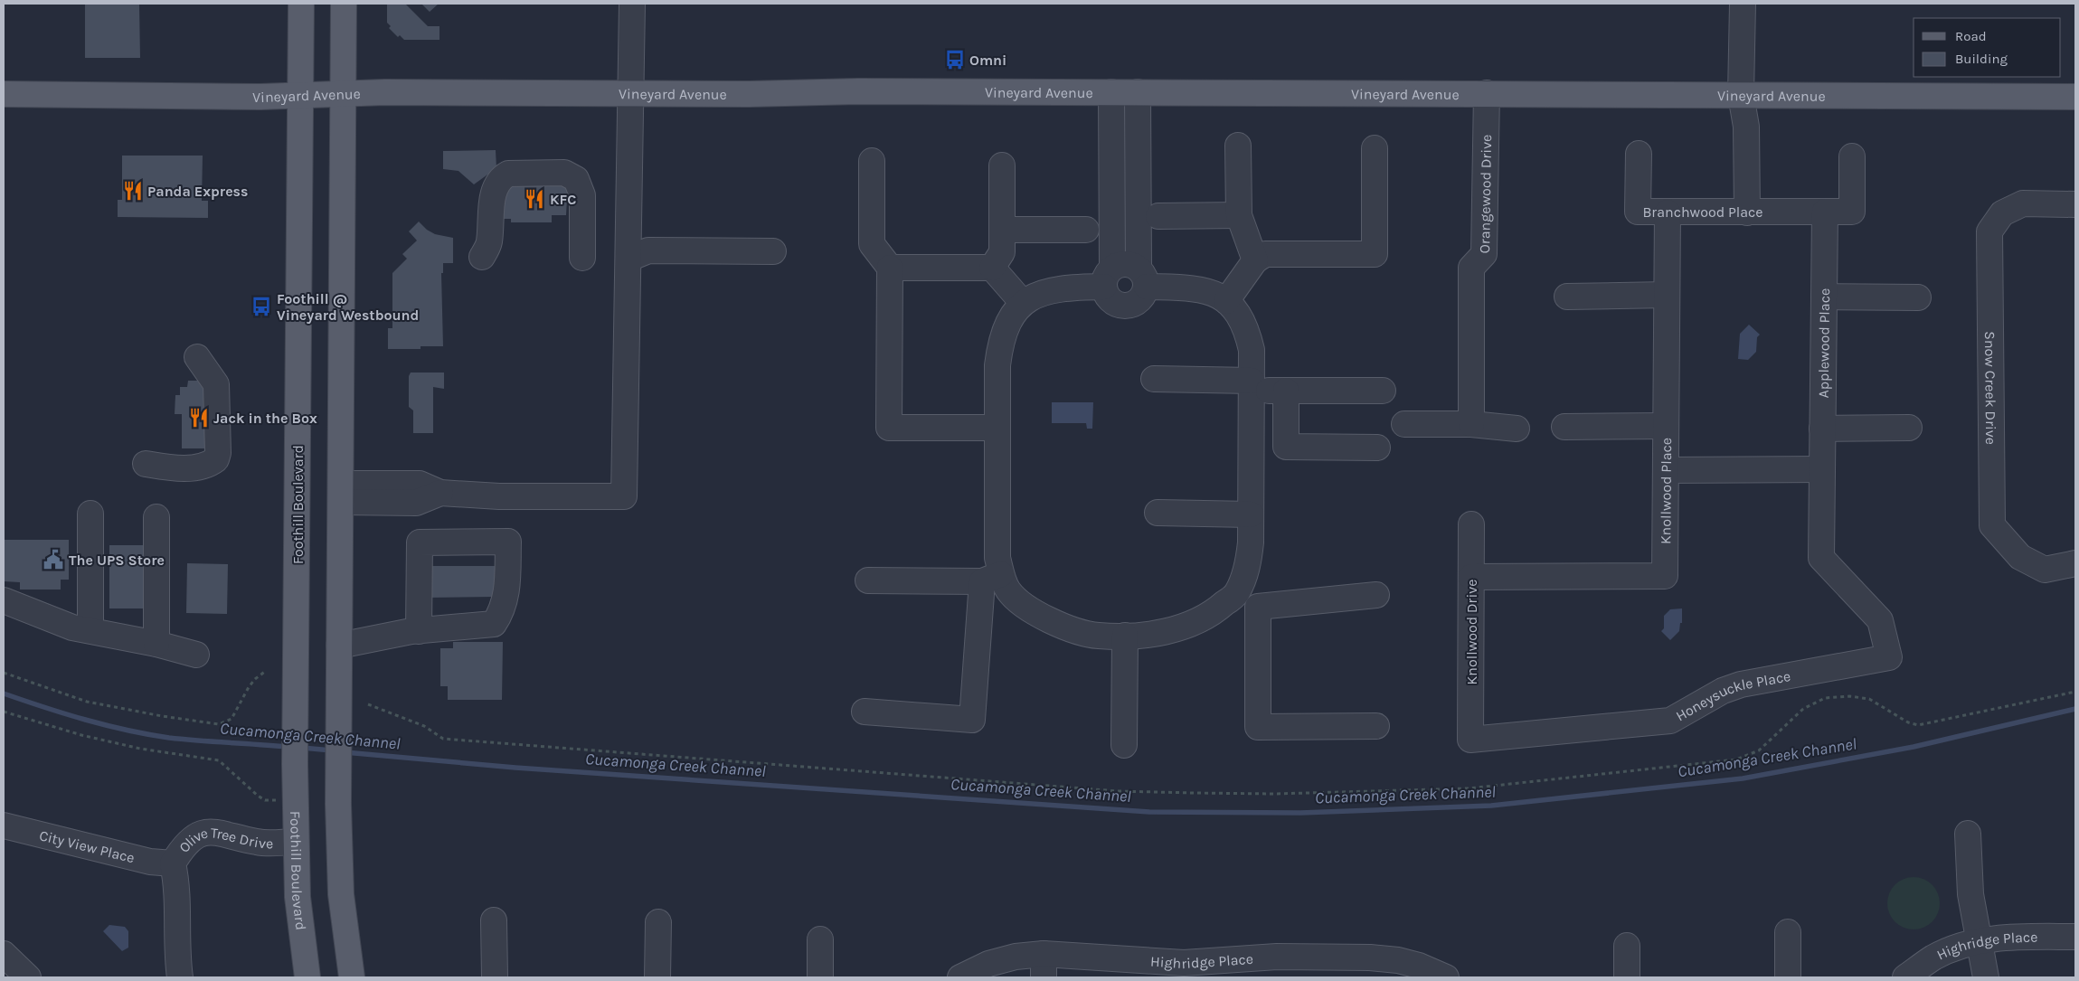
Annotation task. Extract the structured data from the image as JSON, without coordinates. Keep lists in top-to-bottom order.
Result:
{
  "streets": {
    "main road": ["Vineyard Avenue", "Foothill Boulevard"],
    "street": [
      "Orangewood Drive",
      "Branchwood Place",
      "Applewood Place",
      "Snow Creek Drive",
      "Knollwood Place",
      "Knollwood Drive",
      "Honeysuckle Place",
      "City View Place",
      "Olive Tree Drive",
      "Highridge Place"
    ]
  },
  "crossings": [
    ["Vineyard Avenue", "Orangewood Drive"],
    ["Vineyard Avenue", "Foothill Boulevard"],
    ["Branchwood Place", "Applewood Place"],
    ["Branchwood Place", "Knollwood Place"],
    ["Applewood Place", "Honeysuckle Place"],
    ["Knollwood Place", "Knollwood Drive"],
    ["Foothill Boulevard", "Olive Tree Drive"],
    ["Knollwood Drive", "Honeysuckle Place"],
    ["City View Place", "Olive Tree Drive"]
  ],
  "water": ["Cucamonga Creek Channel"],
  "places": {
    "bus stop": ["Omni", "Foothill @ Vineyard Westbound"],
    "restaurant": ["Panda Express", "KFC", "Jack in the Box"],
    "public building": ["The UPS Store"]
  },
  "legend": ["Road", "Building"]
}
